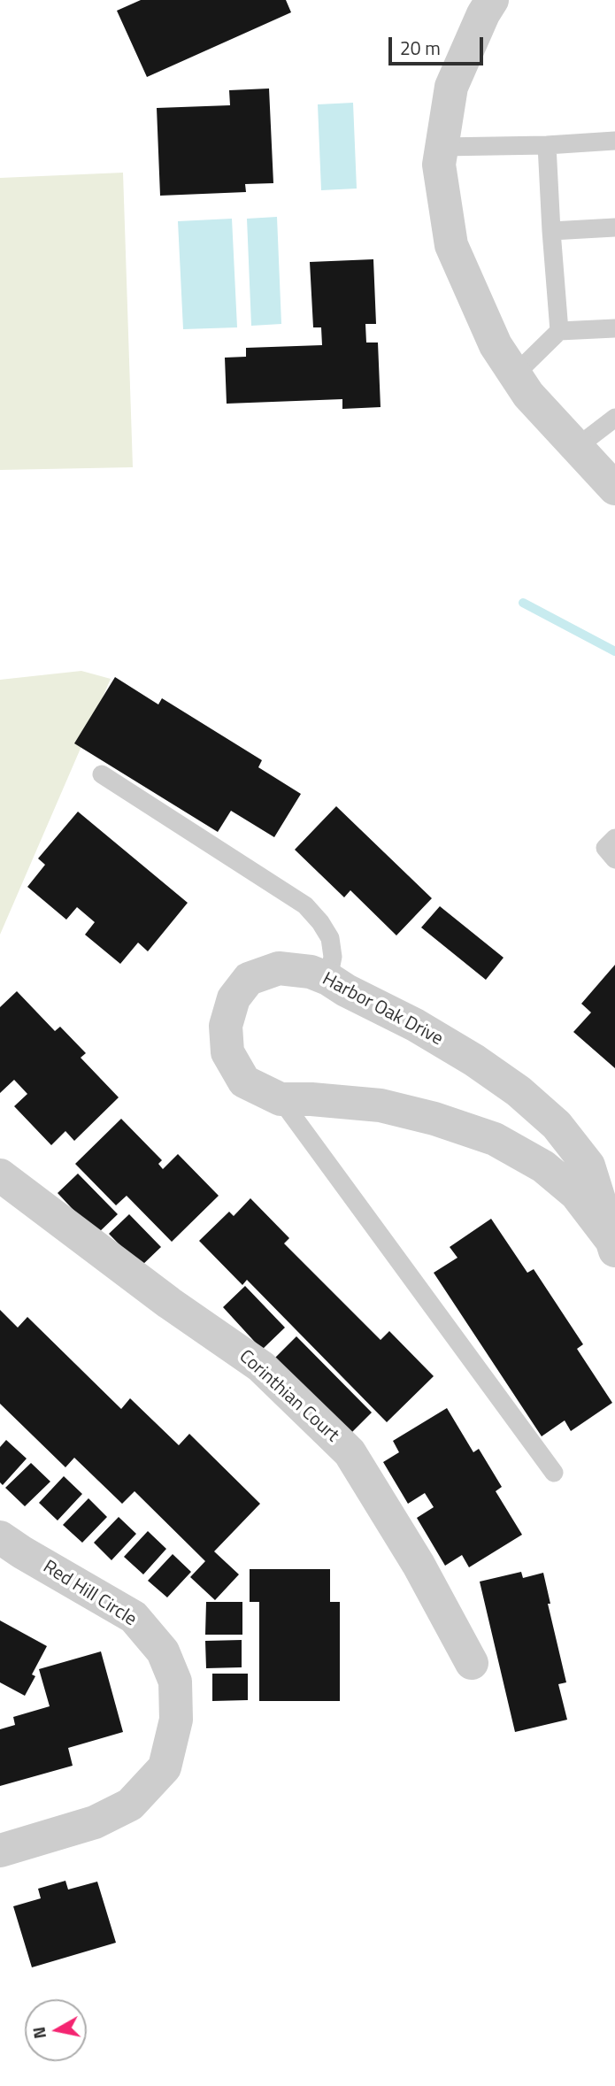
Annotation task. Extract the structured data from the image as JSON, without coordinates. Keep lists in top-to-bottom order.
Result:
{
  "streets": {
    "street": ["Harbor Oak Drive", "Corinthian Court", "Red Hill Circle"]
  },
  "scale_bar": "20 m",
  "north": "left"
}
